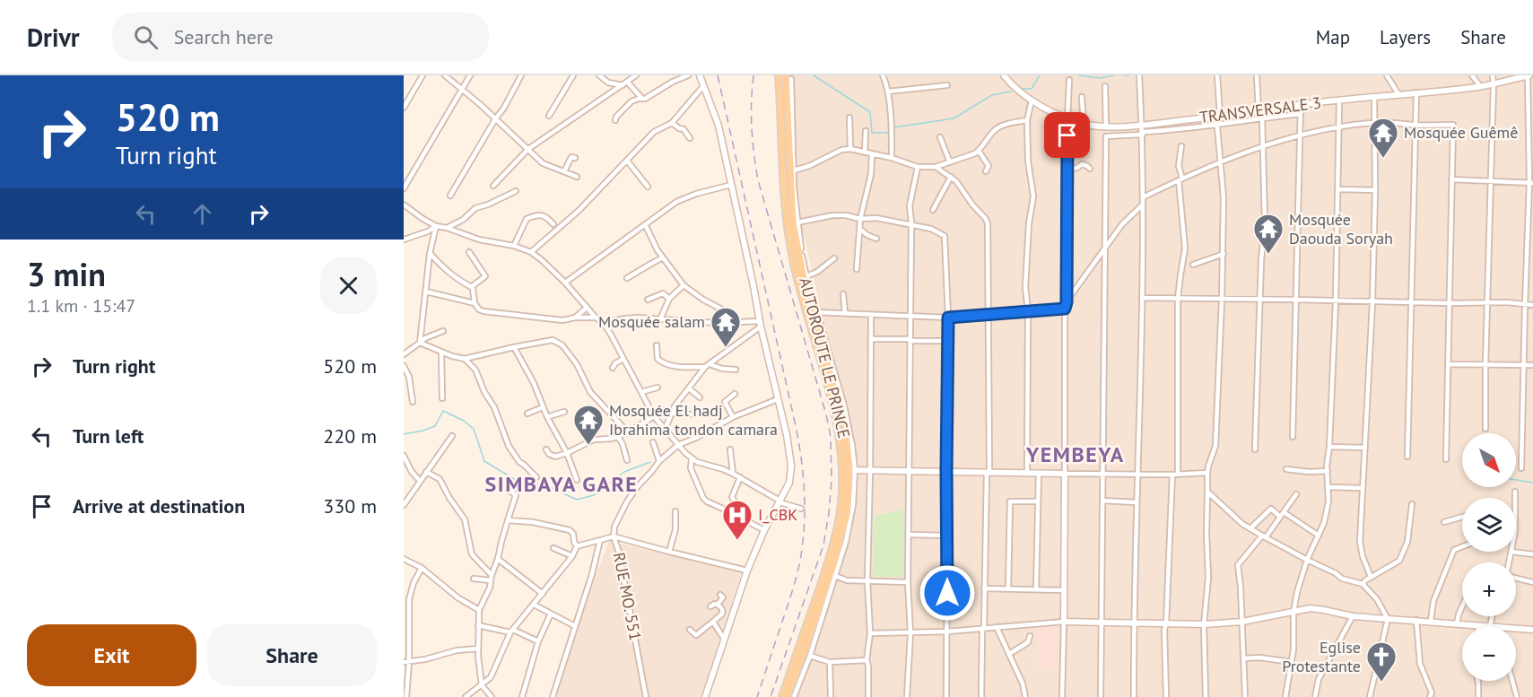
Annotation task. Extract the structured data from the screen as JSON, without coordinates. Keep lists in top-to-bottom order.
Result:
{
  "streets": {
    "main road": ["AUTOROUTE LE PRINCE"],
    "street": ["TRANSVERSALE 3", "RUE MO. 551"]
  },
  "districts": ["YEMBEYA", "SIMBAYA GARE"],
  "places": {
    "temple": [
      "Mosquée Guêmê",
      "Mosquée Daouda Soryah",
      "Mosquée salam",
      "Mosquée El hadj Ibrahima tondon camara"
    ],
    "hospital": ["I_CBK"],
    "church": ["Eglise Protestante"]
  },
  "north": "bottom right",
  "page": {
    "header": "Drivr",
    "search": "Search here",
    "nav": ["Map", "Layers", "Share"],
    "turn": ["520 m", "Turn right"],
    "heading": ["3 min", "1.1 km · 15:47"],
    "list": [
      {
        "name": "Turn right",
        "value": "520 m"
      },
      {
        "name": "Turn left",
        "value": "220 m"
      },
      {
        "name": "Arrive at destination",
        "value": "330 m"
      }
    ],
    "map_buttons": ["+", "−"],
    "buttons": ["Exit", "Share"]
  }
}
